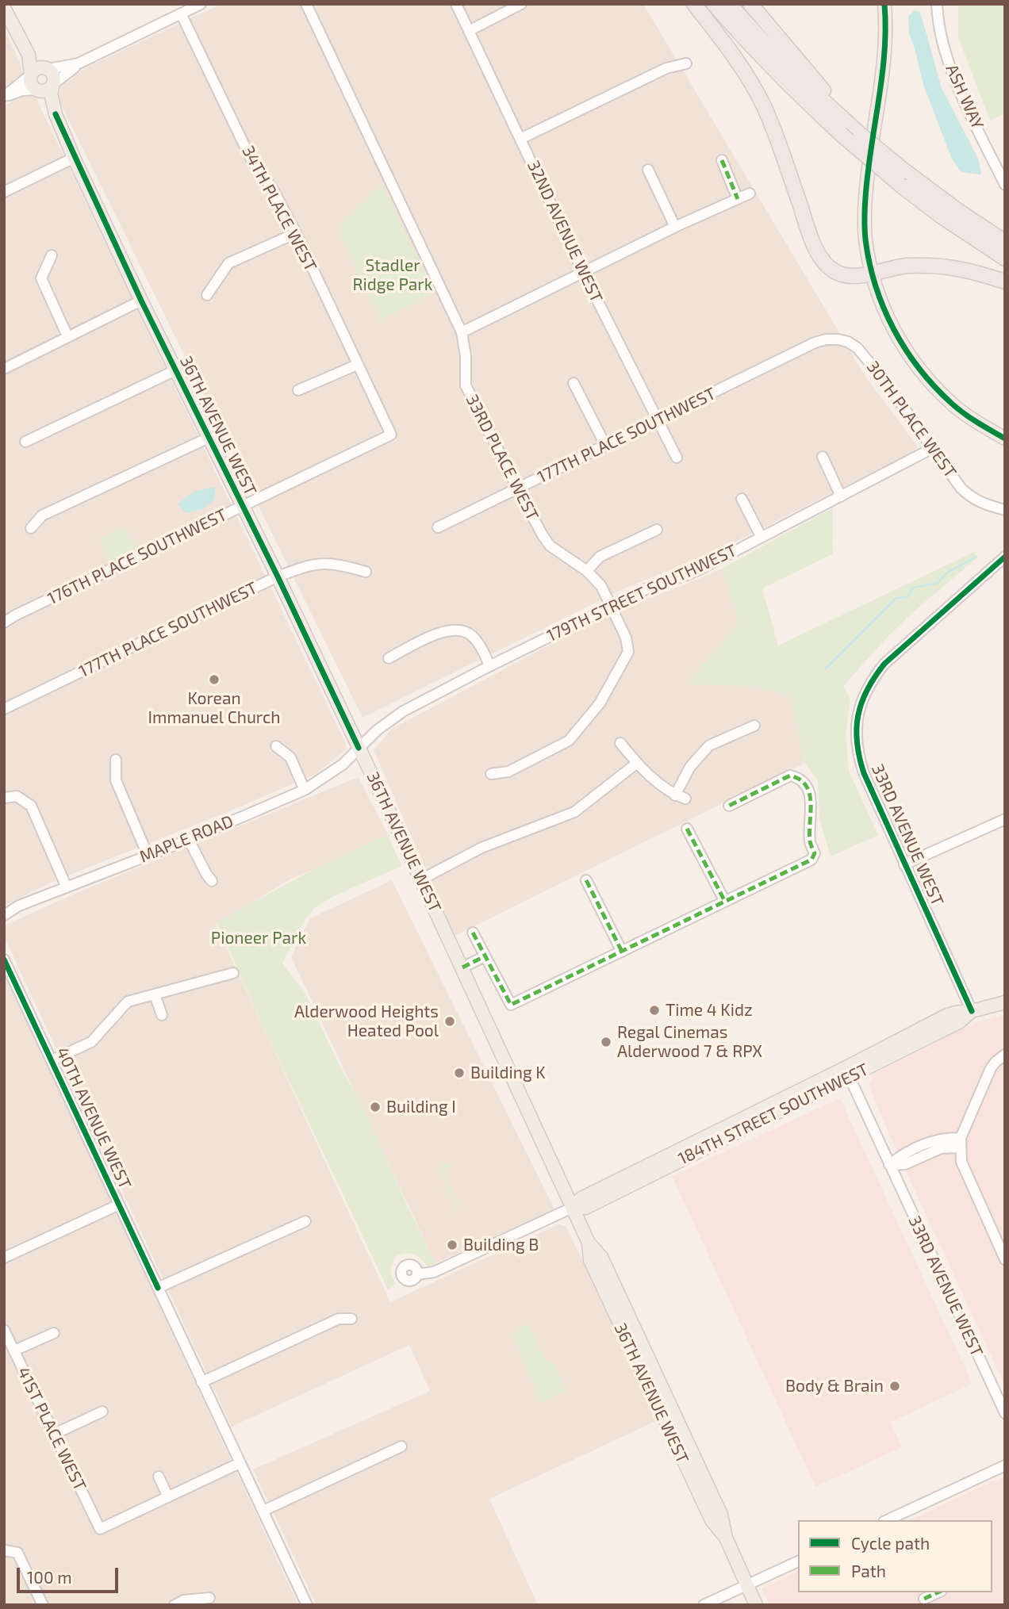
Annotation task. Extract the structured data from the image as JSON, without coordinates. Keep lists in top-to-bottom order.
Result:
{
  "streets": {
    "main road": ["36TH AVENUE WEST", "184TH STREET SOUTHWEST"],
    "street": [
      "ASH WAY",
      "34TH PLACE WEST",
      "32ND AVENUE WEST",
      "30TH PLACE WEST",
      "177TH PLACE SOUTHWEST",
      "33RD PLACE WEST",
      "176TH PLACE SOUTHWEST",
      "179TH STREET SOUTHWEST",
      "33RD AVENUE WEST",
      "MAPLE ROAD",
      "40TH AVENUE WEST",
      "41ST PLACE WEST"
    ]
  },
  "crossings": [
    ["34TH PLACE WEST", "176TH PLACE SOUTHWEST"],
    ["32ND AVENUE WEST", "177TH PLACE SOUTHWEST"],
    ["30TH PLACE WEST", "177TH PLACE SOUTHWEST"],
    ["30TH PLACE WEST", "179TH STREET SOUTHWEST"],
    ["36TH AVENUE WEST", "177TH PLACE SOUTHWEST"],
    ["36TH AVENUE WEST", "176TH PLACE SOUTHWEST"],
    ["36TH AVENUE WEST", "179TH STREET SOUTHWEST"],
    ["36TH AVENUE WEST", "MAPLE ROAD"],
    ["36TH AVENUE WEST", "184TH STREET SOUTHWEST"],
    ["177TH PLACE SOUTHWEST", "33RD PLACE WEST"],
    ["33RD PLACE WEST", "179TH STREET SOUTHWEST"],
    ["179TH STREET SOUTHWEST", "MAPLE ROAD"],
    ["33RD AVENUE WEST", "184TH STREET SOUTHWEST"]
  ],
  "parks": ["Stadler Ridge Park", "Pioneer Park"],
  "places": [
    "Korean Immanuel Church",
    "Time 4 Kidz",
    "Alderwood Heights Heated Pool",
    "Regal Cinemas Alderwood 7 & RPX",
    "Building K",
    "Building I",
    "Building B",
    "Body & Brain"
  ],
  "legend": ["Cycle path", "Path"],
  "scale_bar": "100 m"
}
